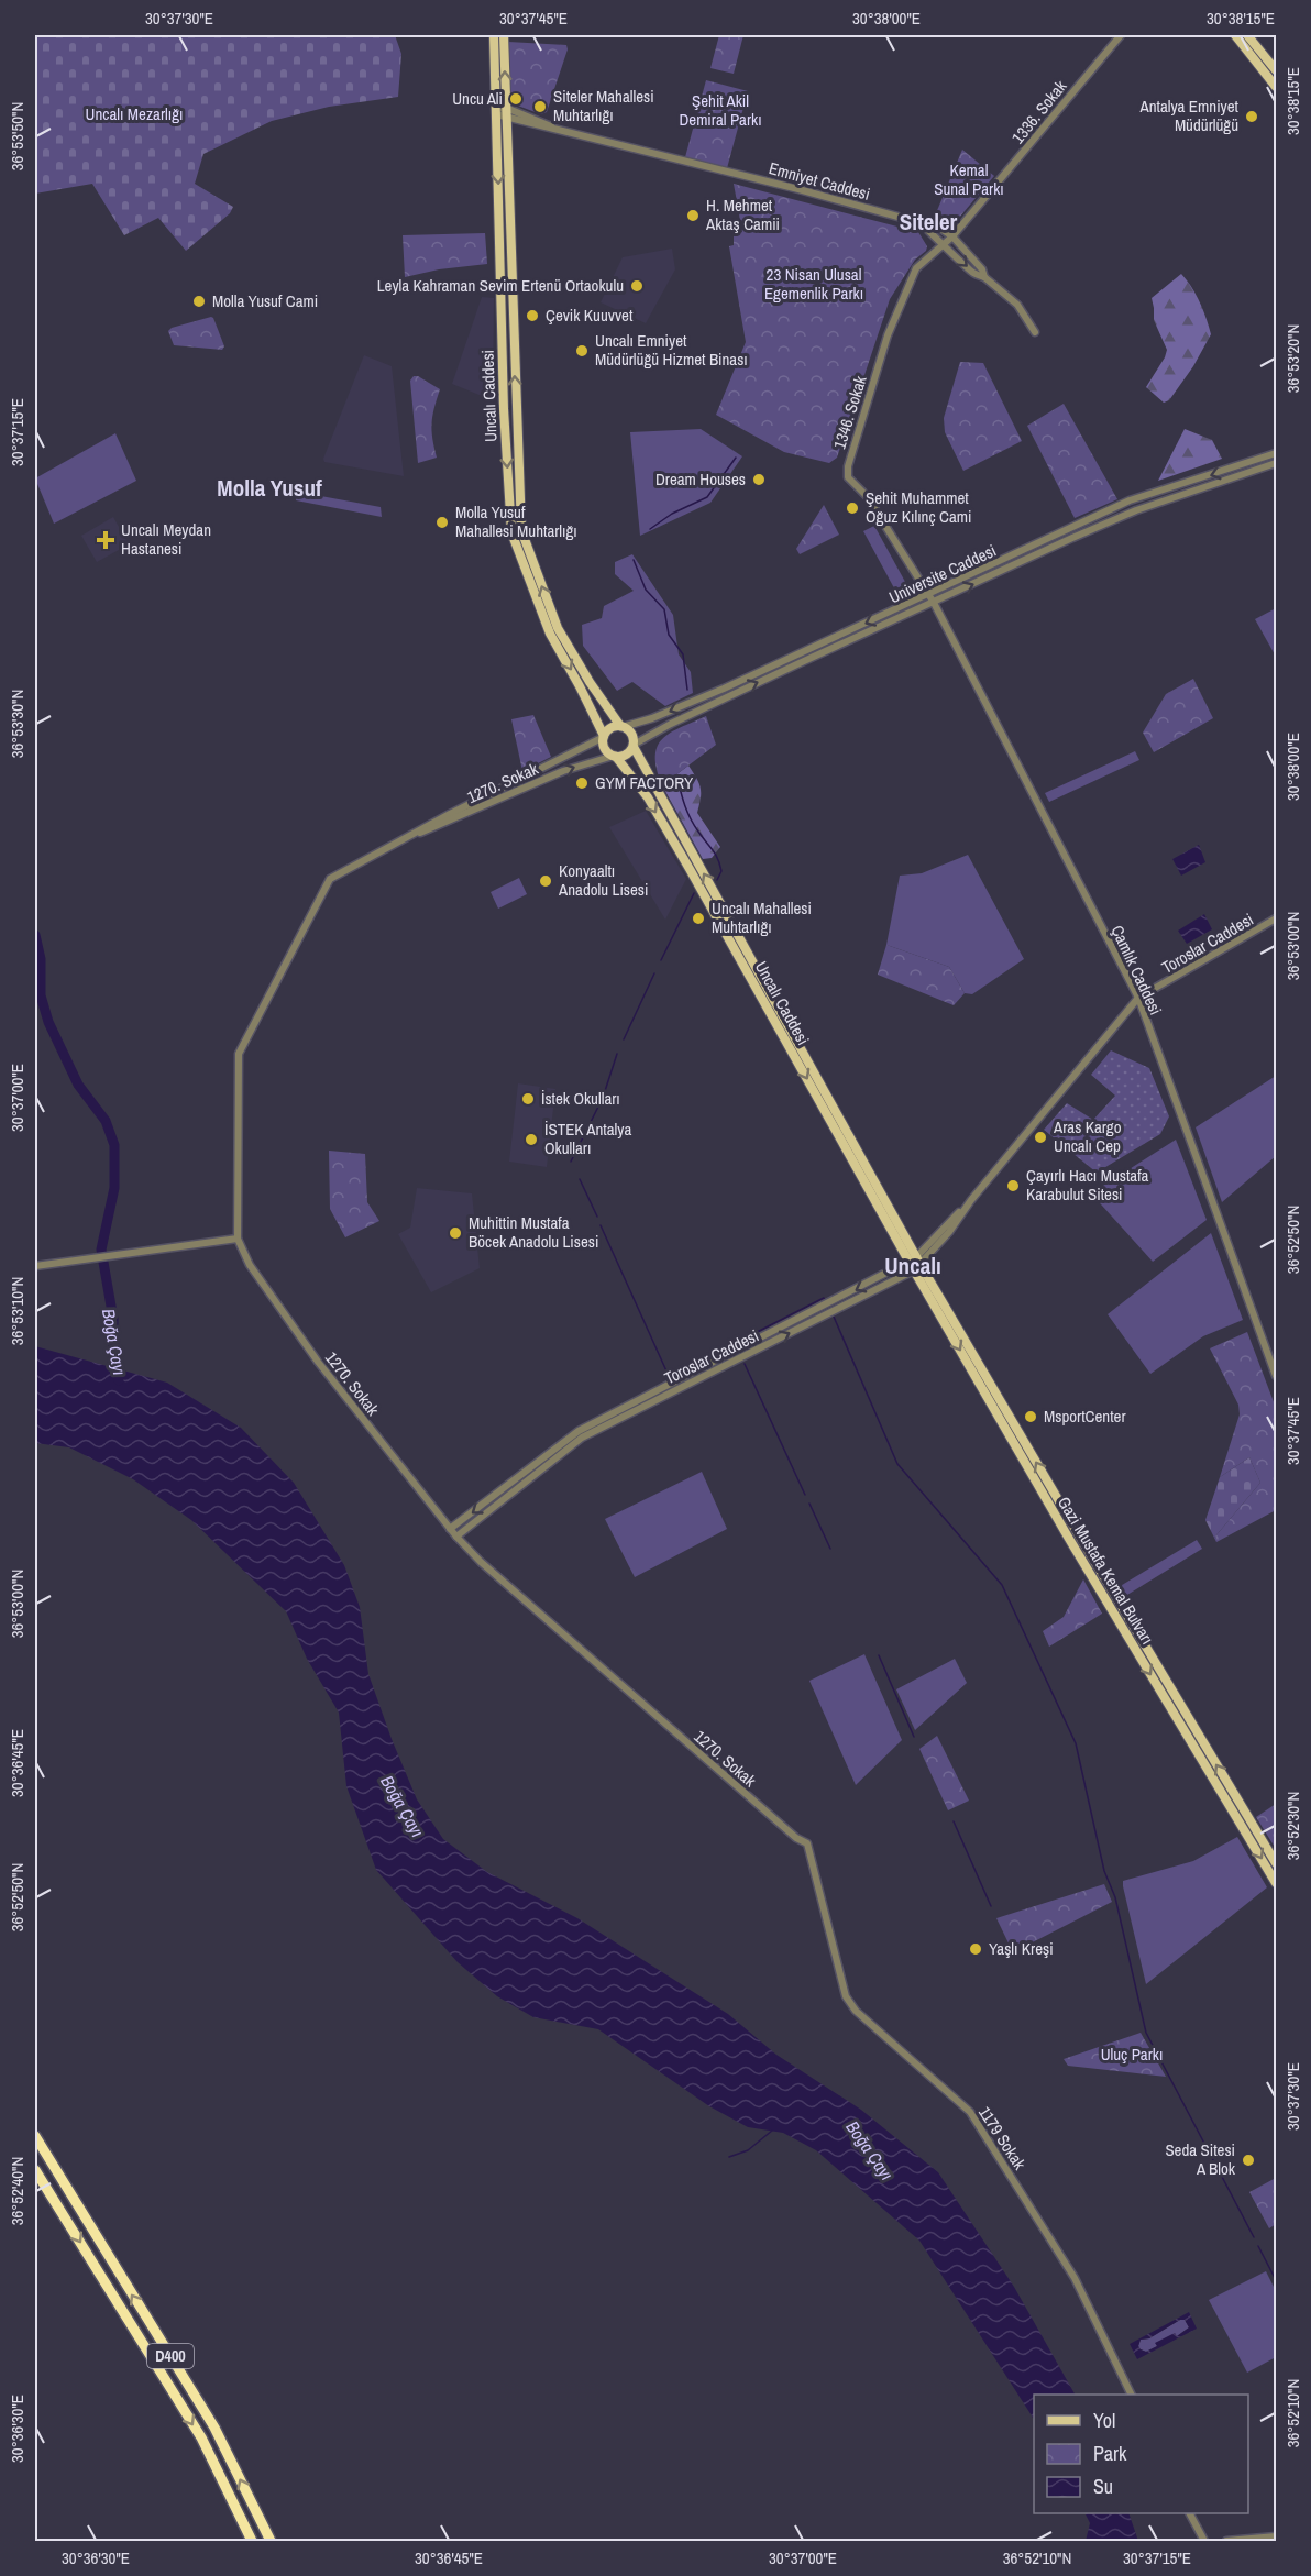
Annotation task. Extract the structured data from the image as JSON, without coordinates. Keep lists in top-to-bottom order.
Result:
{
  "streets": {
    "highway": ["D400"],
    "main road": ["Uncalı Caddesi", "Gazi Mustafa Kemal Bulvarı"],
    "street": [
      "1336. Sokak",
      "Emniyet Caddesi",
      "1346. Sokak",
      "Universite Caddesi",
      "1270. Sokak",
      "Toroslar Caddesi",
      "Çamlık Caddesi",
      "1179 Sokak"
    ]
  },
  "crossings": [
    ["1336. Sokak", "Emniyet Caddesi"],
    ["1336. Sokak", "1346. Sokak"],
    ["Emniyet Caddesi", "Uncalı Caddesi"],
    ["Emniyet Caddesi", "1346. Sokak"],
    ["Uncalı Caddesi", "Universite Caddesi"],
    ["Uncalı Caddesi", "1270. Sokak"],
    ["Uncalı Caddesi", "Toroslar Caddesi"],
    ["Uncalı Caddesi", "Gazi Mustafa Kemal Bulvarı"],
    ["1346. Sokak", "Universite Caddesi"],
    ["1346. Sokak", "Çamlık Caddesi"],
    ["Universite Caddesi", "1270. Sokak"],
    ["Universite Caddesi", "Çamlık Caddesi"],
    ["1270. Sokak", "Toroslar Caddesi"],
    ["1270. Sokak", "1179 Sokak"],
    ["Toroslar Caddesi", "Çamlık Caddesi"],
    ["Toroslar Caddesi", "Gazi Mustafa Kemal Bulvarı"]
  ],
  "districts": ["Siteler", "Molla Yusuf", "Uncalı"],
  "water": ["Boğa Çayı"],
  "parks": [
    "Şehit Akil Demiral Parkı",
    "Uncalı Mezarlığı",
    "Kemal Sunal Parkı",
    "23 Nisan Ulusal Egemenlik Parkı",
    "Uluç Parkı"
  ],
  "places": {
    "other": [
      "Uncu Ali",
      "Siteler Mahallesi Muhtarlığı",
      "Antalya Emniyet Müdürlüğü",
      "H. Mehmet Aktaş Camii",
      "Leyla Kahraman Sevim Ertenü Ortaokulu",
      "Molla Yusuf Cami",
      "Çevik Kuuvvet",
      "Uncalı Emniyet Müdürlüğü Hizmet Binası",
      "Dream Houses",
      "Şehit Muhammet Oğuz Kılınç Cami",
      "Molla Yusuf Mahallesi Muhtarlığı",
      "GYM FACTORY",
      "Konyaaltı Anadolu Lisesi",
      "Uncalı Mahallesi Muhtarlığı",
      "İstek Okulları",
      "Aras Kargo Uncalı Cep",
      "İSTEK Antalya Okulları",
      "Çayırlı Hacı Mustafa Karabulut Sitesi",
      "Muhittin Mustafa Böcek Anadolu Lisesi",
      "MsportCenter",
      "Yaşlı Kreşi",
      "Seda Sitesi A Blok"
    ],
    "health": ["Uncalı Meydan Hastanesi"]
  },
  "legend": ["Yol", "Park", "Su"],
  "coordinates": [
    "30°37'30\"E",
    "30°37'45\"E",
    "30°38'00\"E",
    "30°38'15\"E",
    "36°53'50\"N",
    "36°53'20\"N",
    "30°37'15\"E",
    "36°53'30\"N",
    "36°53'00\"N",
    "30°37'00\"E",
    "36°52'50\"N",
    "36°53'10\"N",
    "30°36'45\"E",
    "36°52'30\"N",
    "36°52'40\"N",
    "36°52'10\"N",
    "30°36'30\"E"
  ]
}
